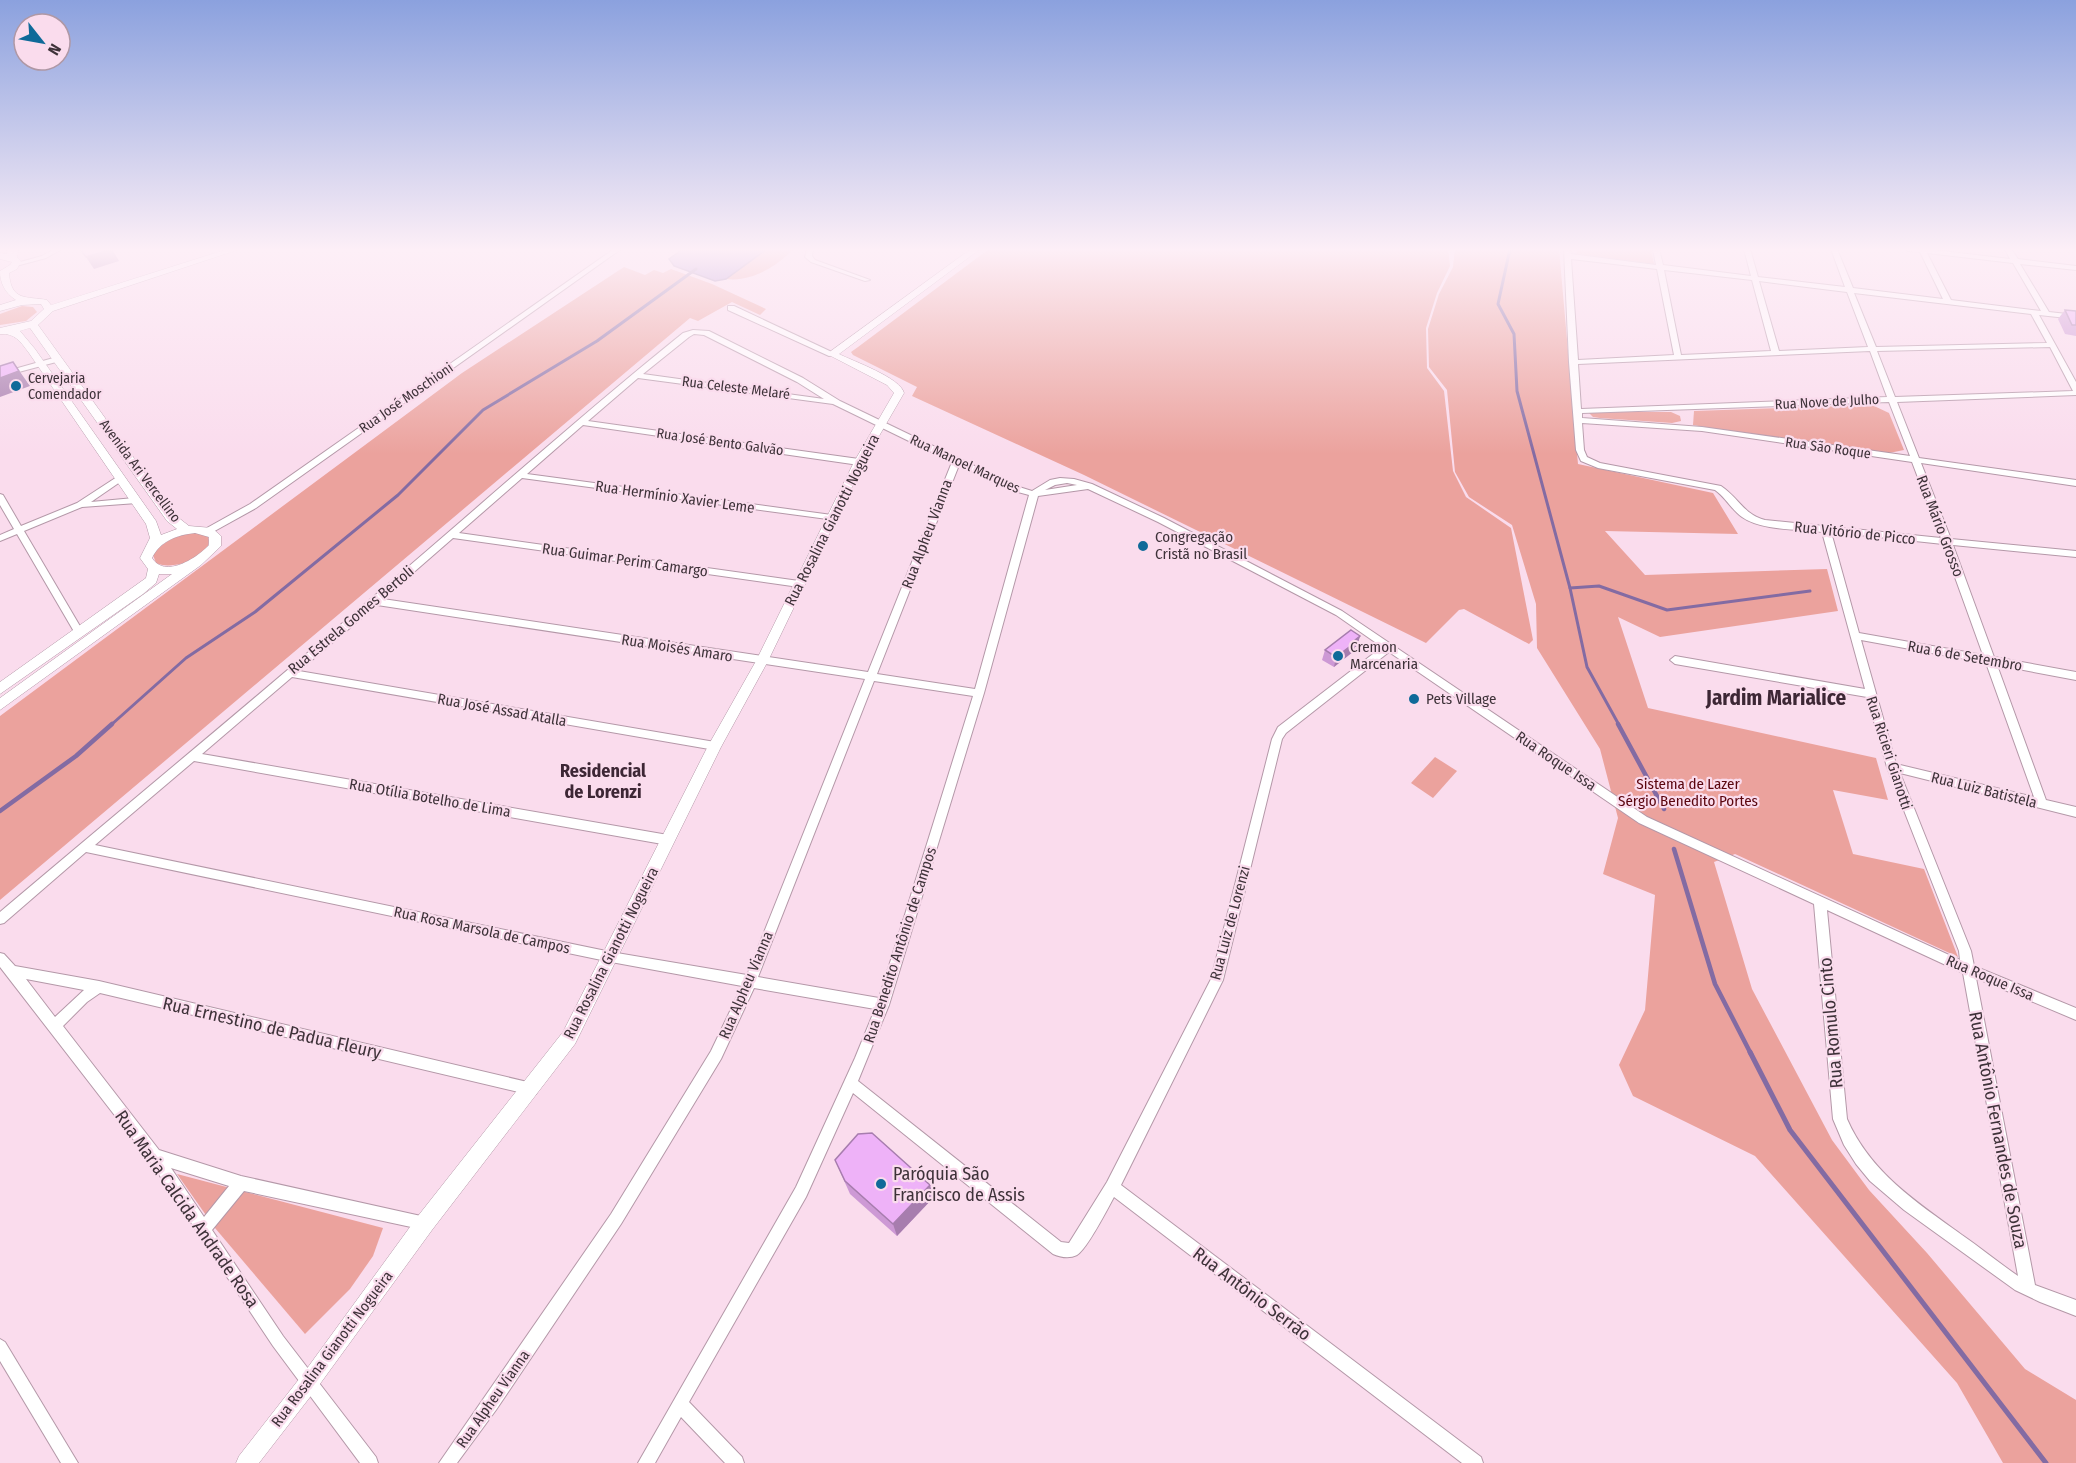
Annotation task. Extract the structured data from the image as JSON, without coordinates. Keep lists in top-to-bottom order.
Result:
{
  "streets": {
    "street": [
      "Rua Celeste Melaré",
      "Rua José Moschioni",
      "Rua Nove de Julho",
      "Rua José Bento Galvão",
      "Rua São Roque",
      "Rua Manoel Marques",
      "Avenida Ari Vercellino",
      "Rua Hermínio Xavier Leme",
      "Rua Rosalina Gianotti Nogueira",
      "Rua Mário Grosso",
      "Rua Vitório de Picco",
      "Rua Alpheu Vianna",
      "Rua Guimar Perim Camargo",
      "Rua Estrela Gomes Bertoli",
      "Rua Moisés Amaro",
      "Rua 6 de Setembro",
      "Rua José Assad Atalla",
      "Rua Ricieri Gianotti",
      "Rua Roque Issa",
      "Rua Luiz Batistela",
      "Rua Otília Botelho de Lima",
      "Rua Luiz de Lorenzi",
      "Rua Rosa Marsola de Campos",
      "Rua Benedito Antônio de Campos",
      "Rua Romulo Cinto",
      "Rua Ernestino de Padua Fleury",
      "Rua Antônio Fernandes de Souza",
      "Rua Maria Calcida Andrade Rosa",
      "Rua Antônio Serrão"
    ]
  },
  "crossings": [
    ["Rua Celeste Melaré", "Rua Manoel Marques"],
    ["Rua Celeste Melaré", "Rua Estrela Gomes Bertoli"],
    ["Rua Nove de Julho", "Rua São Roque"],
    ["Rua Nove de Julho", "Rua Mário Grosso"],
    ["Rua Nove de Julho", "Rua Vitório de Picco"],
    ["Rua José Bento Galvão", "Rua Rosalina Gianotti Nogueira"],
    ["Rua José Bento Galvão", "Rua Estrela Gomes Bertoli"],
    ["Rua São Roque", "Rua Mário Grosso"],
    ["Rua São Roque", "Rua Vitório de Picco"],
    ["Rua Manoel Marques", "Rua Rosalina Gianotti Nogueira"],
    ["Rua Manoel Marques", "Rua Alpheu Vianna"],
    ["Rua Manoel Marques", "Rua Estrela Gomes Bertoli"],
    ["Rua Manoel Marques", "Rua Roque Issa"],
    ["Rua Manoel Marques", "Rua Benedito Antônio de Campos"],
    ["Rua Hermínio Xavier Leme", "Rua Rosalina Gianotti Nogueira"],
    ["Rua Hermínio Xavier Leme", "Rua Estrela Gomes Bertoli"],
    ["Rua Rosalina Gianotti Nogueira", "Rua Guimar Perim Camargo"],
    ["Rua Rosalina Gianotti Nogueira", "Rua Moisés Amaro"],
    ["Rua Rosalina Gianotti Nogueira", "Rua José Assad Atalla"],
    ["Rua Rosalina Gianotti Nogueira", "Rua Otília Botelho de Lima"],
    ["Rua Rosalina Gianotti Nogueira", "Rua Rosa Marsola de Campos"],
    ["Rua Rosalina Gianotti Nogueira", "Rua Ernestino de Padua Fleury"],
    ["Rua Rosalina Gianotti Nogueira", "Rua Maria Calcida Andrade Rosa"],
    ["Rua Mário Grosso", "Rua Vitório de Picco"],
    ["Rua Mário Grosso", "Rua 6 de Setembro"],
    ["Rua Mário Grosso", "Rua Luiz Batistela"],
    ["Rua Vitório de Picco", "Rua Ricieri Gianotti"],
    ["Rua Alpheu Vianna", "Rua Moisés Amaro"],
    ["Rua Alpheu Vianna", "Rua Rosa Marsola de Campos"],
    ["Rua Guimar Perim Camargo", "Rua Estrela Gomes Bertoli"],
    ["Rua Estrela Gomes Bertoli", "Rua Moisés Amaro"],
    ["Rua Estrela Gomes Bertoli", "Rua José Assad Atalla"],
    ["Rua Estrela Gomes Bertoli", "Rua Otília Botelho de Lima"],
    ["Rua Estrela Gomes Bertoli", "Rua Rosa Marsola de Campos"],
    ["Rua Moisés Amaro", "Rua Benedito Antônio de Campos"],
    ["Rua 6 de Setembro", "Rua Ricieri Gianotti"],
    ["Rua Ricieri Gianotti", "Rua Roque Issa"],
    ["Rua Ricieri Gianotti", "Rua Luiz Batistela"],
    ["Rua Ricieri Gianotti", "Rua Antônio Fernandes de Souza"],
    ["Rua Roque Issa", "Rua Luiz de Lorenzi"],
    ["Rua Roque Issa", "Rua Benedito Antônio de Campos"],
    ["Rua Roque Issa", "Rua Romulo Cinto"],
    ["Rua Roque Issa", "Rua Antônio Fernandes de Souza"],
    ["Rua Luiz de Lorenzi", "Rua Benedito Antônio de Campos"],
    ["Rua Luiz de Lorenzi", "Rua Antônio Serrão"],
    ["Rua Rosa Marsola de Campos", "Rua Benedito Antônio de Campos"],
    ["Rua Romulo Cinto", "Rua Antônio Fernandes de Souza"],
    ["Rua Ernestino de Padua Fleury", "Rua Maria Calcida Andrade Rosa"]
  ],
  "districts": ["Jardim Marialice", "Residencial de Lorenzi"],
  "parks": ["Sistema de Lazer Sérgio Benedito Portes"],
  "places": [
    "Cervejaria Comendador",
    "Congregação Cristã no Brasil",
    "Cremon Marcenaria",
    "Pets Village",
    "Paróquia São Francisco de Assis"
  ],
  "north": "bottom right"
}
